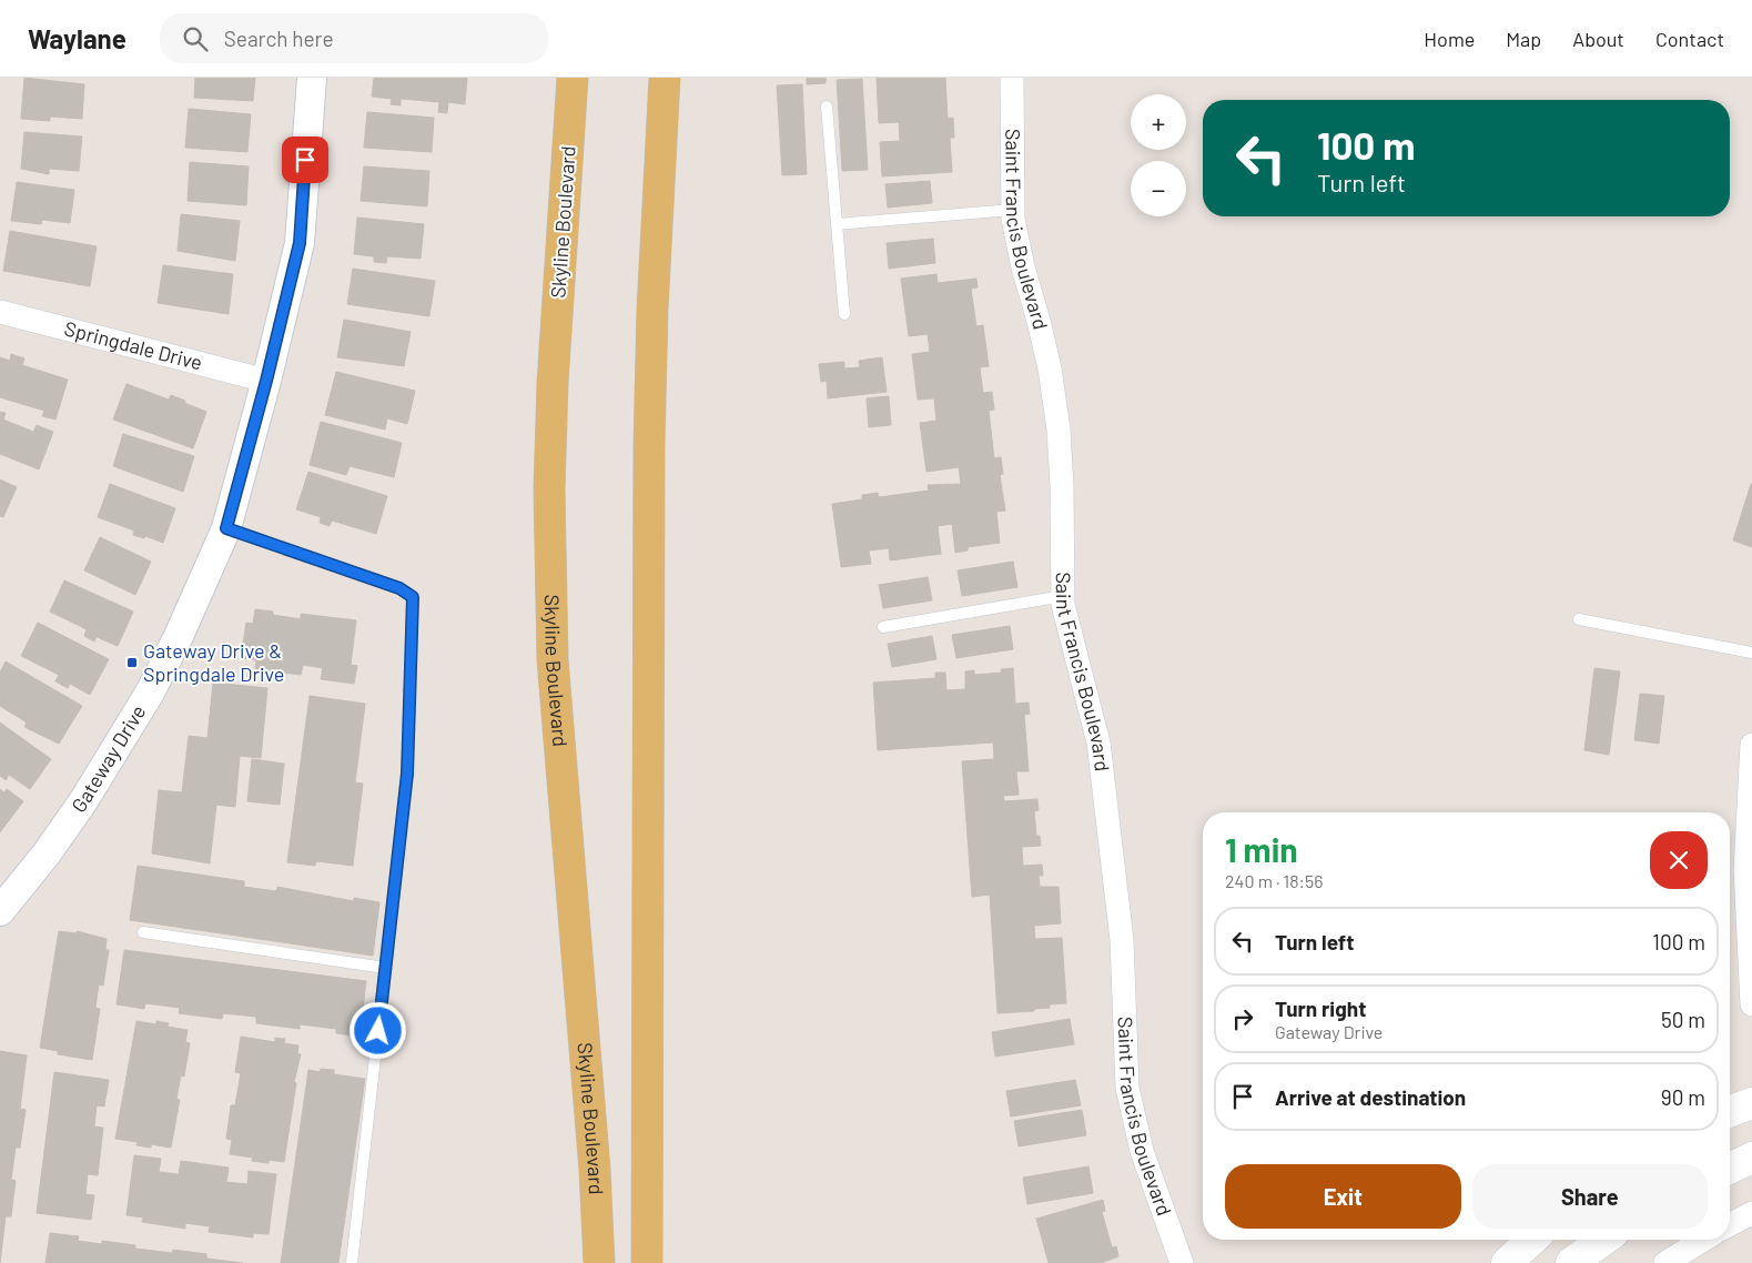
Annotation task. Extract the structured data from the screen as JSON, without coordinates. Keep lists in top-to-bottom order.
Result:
{
  "streets": {
    "main road": ["Skyline Boulevard"],
    "street": ["Saint Francis Boulevard", "Springdale Drive", "Gateway Drive"]
  },
  "crossings": [
    ["Springdale Drive", "Gateway Drive"]
  ],
  "places": {
    "transit": ["Gateway Drive & Springdale Drive"]
  },
  "page": {
    "header": "Waylane",
    "search": "Search here",
    "nav": [
      "Home",
      "Map",
      "About",
      "Contact"
    ],
    "map_buttons": ["+", "−"],
    "turn": ["100 m", "Turn left"],
    "heading": ["1 min", "240 m · 18:56"],
    "list": [
      {
        "name": "Turn left",
        "value": "100 m"
      },
      {
        "name": "Turn right",
        "note": "Gateway Drive",
        "value": "50 m"
      },
      {
        "name": "Arrive at destination",
        "value": "90 m"
      }
    ],
    "buttons": ["Exit", "Share"]
  }
}
